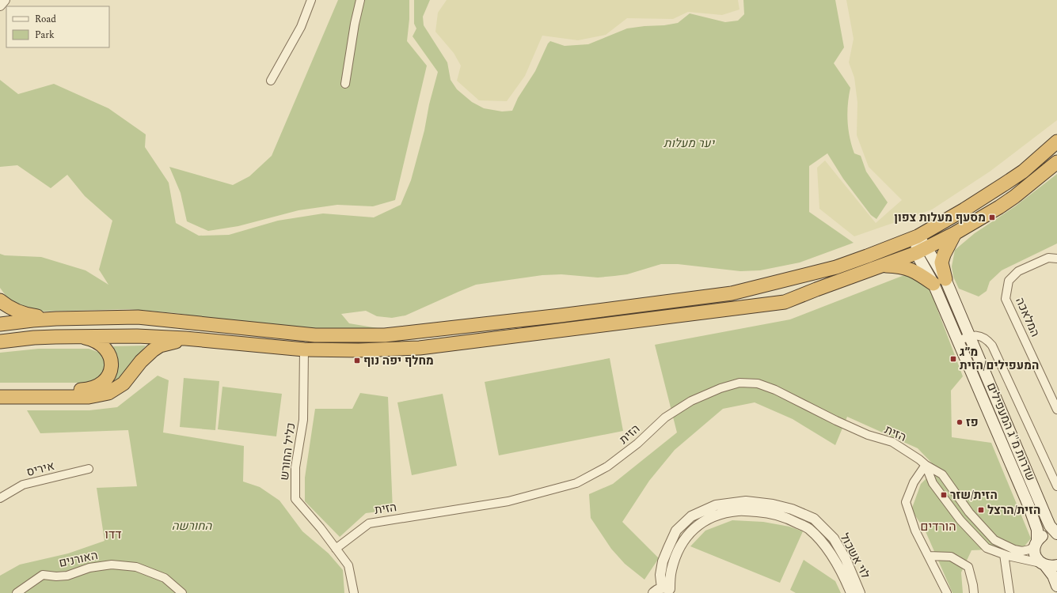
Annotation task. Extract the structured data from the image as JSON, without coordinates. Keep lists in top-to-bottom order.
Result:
{
  "streets": {
    "main road": ["שדרות מ\"ג המעפילים"],
    "street": [
      "המלאכה",
      "הזית",
      "כליל החורש",
      "איריס",
      "לוי אשכול",
      "האורנים"
    ]
  },
  "crossings": [
    ["שדרות מ\"ג המעפילים", "הזית"],
    ["הזית", "כליל החורש"]
  ],
  "districts": ["הורדים", "דדו"],
  "parks": ["יער מעלות", "החורשה"],
  "places": {
    "transit": [
      "מסעף מעלות צפון",
      "מ״ג המעפילים/הזית",
      "מחלף יפה נוף",
      "הזית/שזר",
      "הזית/הרצל"
    ],
    "other": ["פז"]
  },
  "legend": ["Road", "Park"]
}
